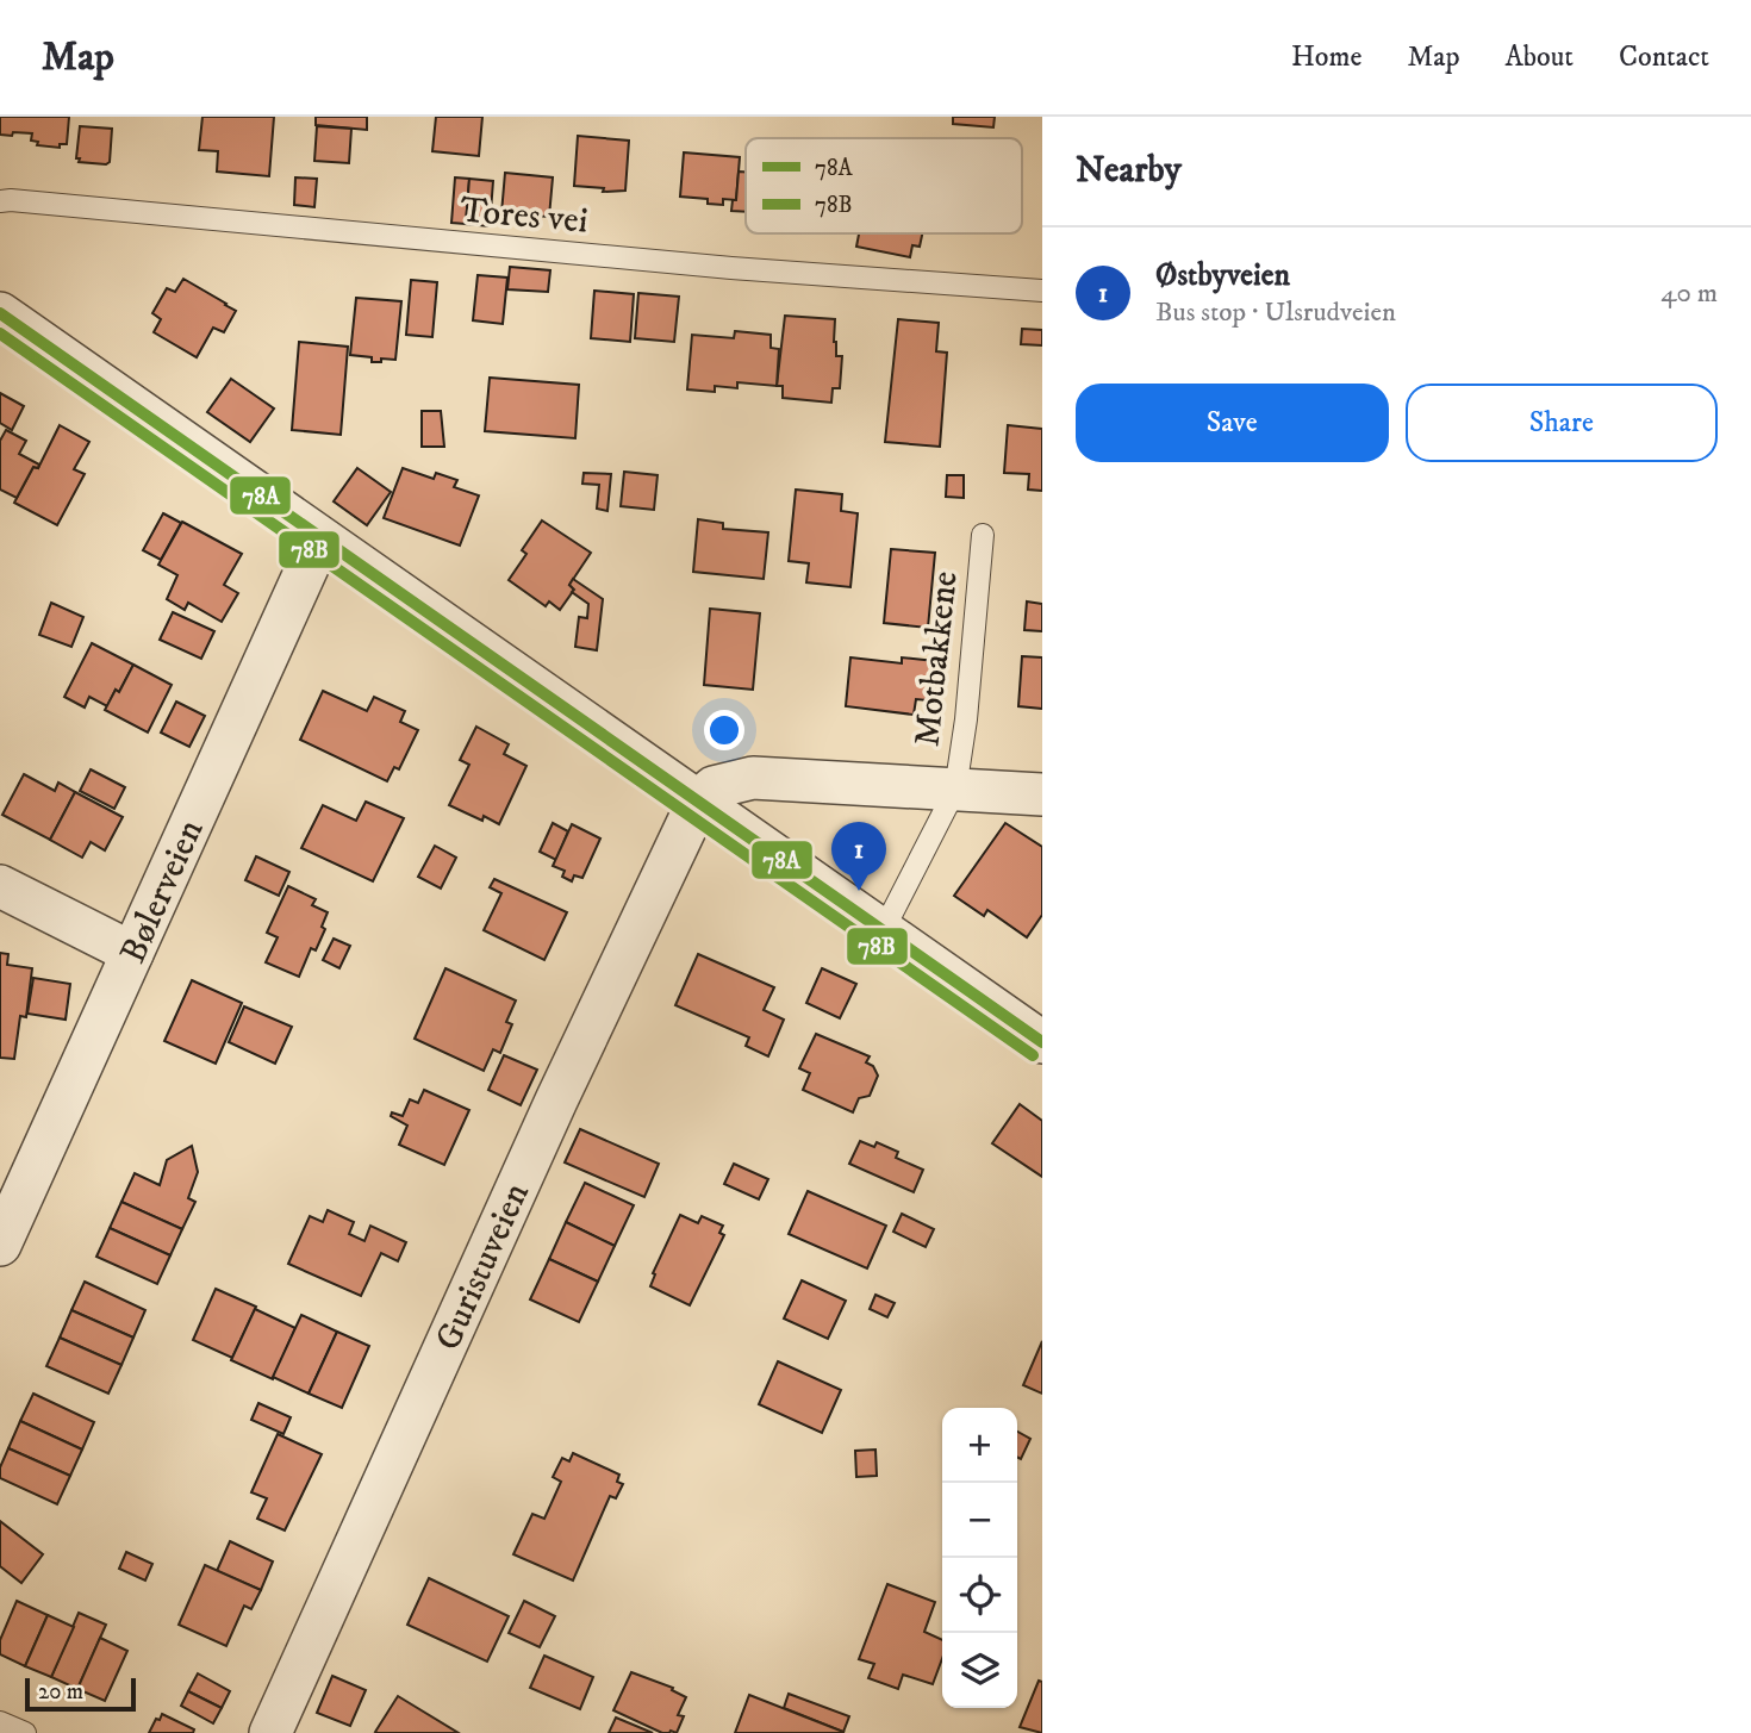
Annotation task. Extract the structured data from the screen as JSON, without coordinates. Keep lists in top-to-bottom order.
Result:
{
  "streets": {
    "street": ["Bølerveien", "Guristuveien"],
    "lane": ["Tores vei", "Motbakkene"]
  },
  "lines": ["transit line 78A", "transit line 78B"],
  "legend": ["78A", "78B"],
  "scale_bar": "20 m",
  "page": {
    "header": "Map",
    "nav": [
      "Home",
      "Map",
      "About",
      "Contact"
    ],
    "heading": "Nearby",
    "list": [
      {
        "mark": "1",
        "name": "Østbyveien",
        "note": "Bus stop · Ulsrudveien",
        "value": "40 m"
      }
    ],
    "buttons": ["Save", "Share"],
    "pins": "1",
    "map_buttons": ["+", "−"],
    "scale": "20 m"
  }
}
